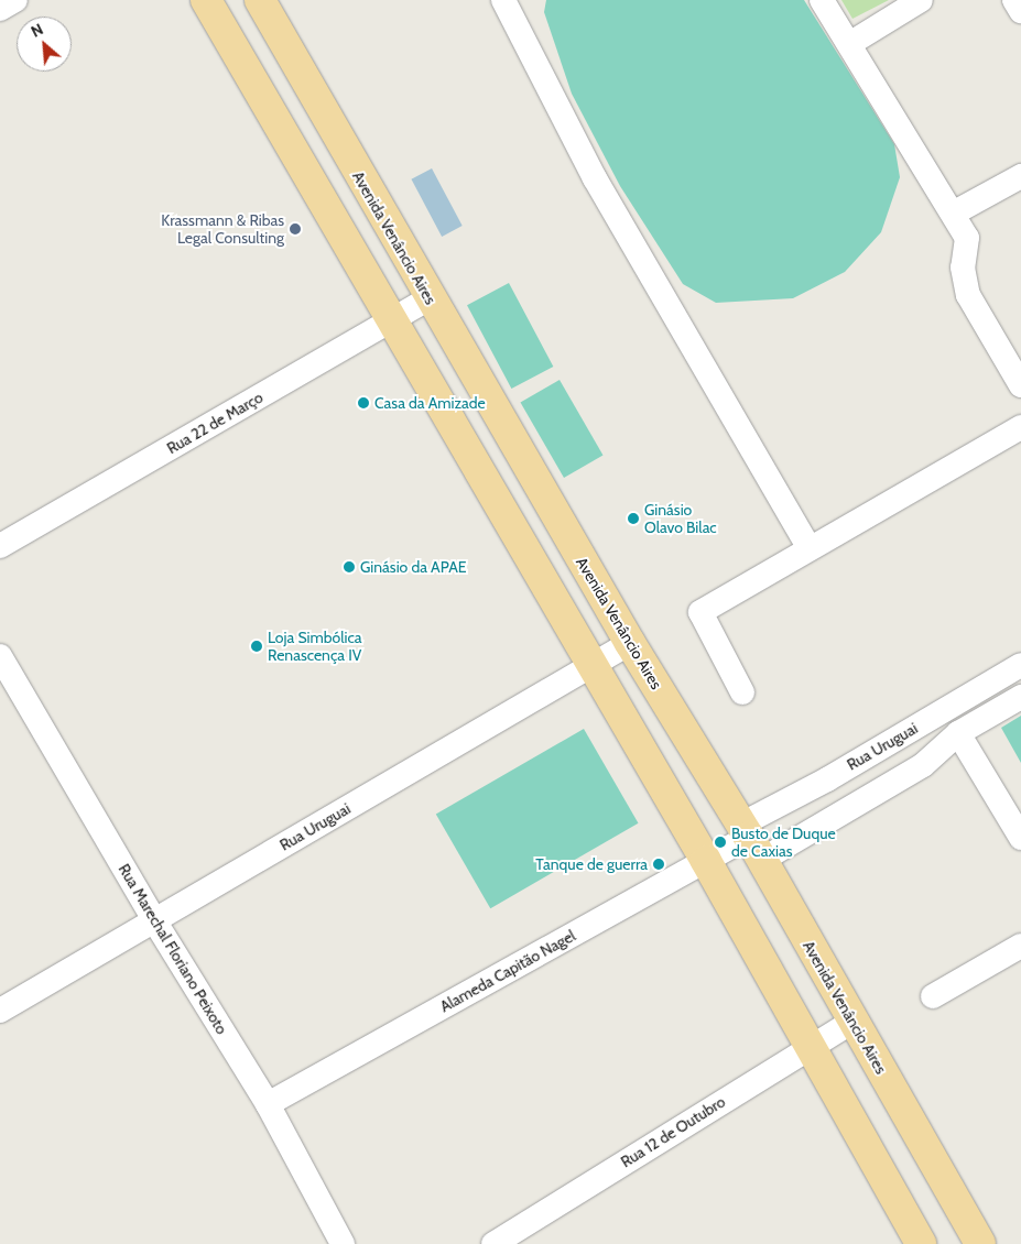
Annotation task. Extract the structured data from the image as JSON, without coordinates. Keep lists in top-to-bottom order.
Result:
{
  "streets": {
    "main road": ["Avenida Venâncio Aires"],
    "street": [
      "Rua 22 de Março",
      "Rua Uruguai",
      "Rua Marechal Floriano Peixoto",
      "Alameda Capitão Nagel",
      "Rua 12 de Outubro"
    ]
  },
  "crossings": [
    ["Avenida Venâncio Aires", "Rua 22 de Março"],
    ["Avenida Venâncio Aires", "Rua Uruguai"],
    ["Avenida Venâncio Aires", "Alameda Capitão Nagel"],
    ["Avenida Venâncio Aires", "Rua 12 de Outubro"],
    ["Rua Uruguai", "Rua Marechal Floriano Peixoto"],
    ["Rua Uruguai", "Alameda Capitão Nagel"],
    ["Rua Marechal Floriano Peixoto", "Alameda Capitão Nagel"]
  ],
  "places": [
    "Krassmann & Ribas Legal Consulting",
    "Casa da Amizade",
    "Ginásio Olavo Bilac",
    "Ginásio da APAE",
    "Loja Simbólica Renascença IV",
    "Busto de Duque de Caxias",
    "Tanque de guerra"
  ],
  "north": "top left"
}
